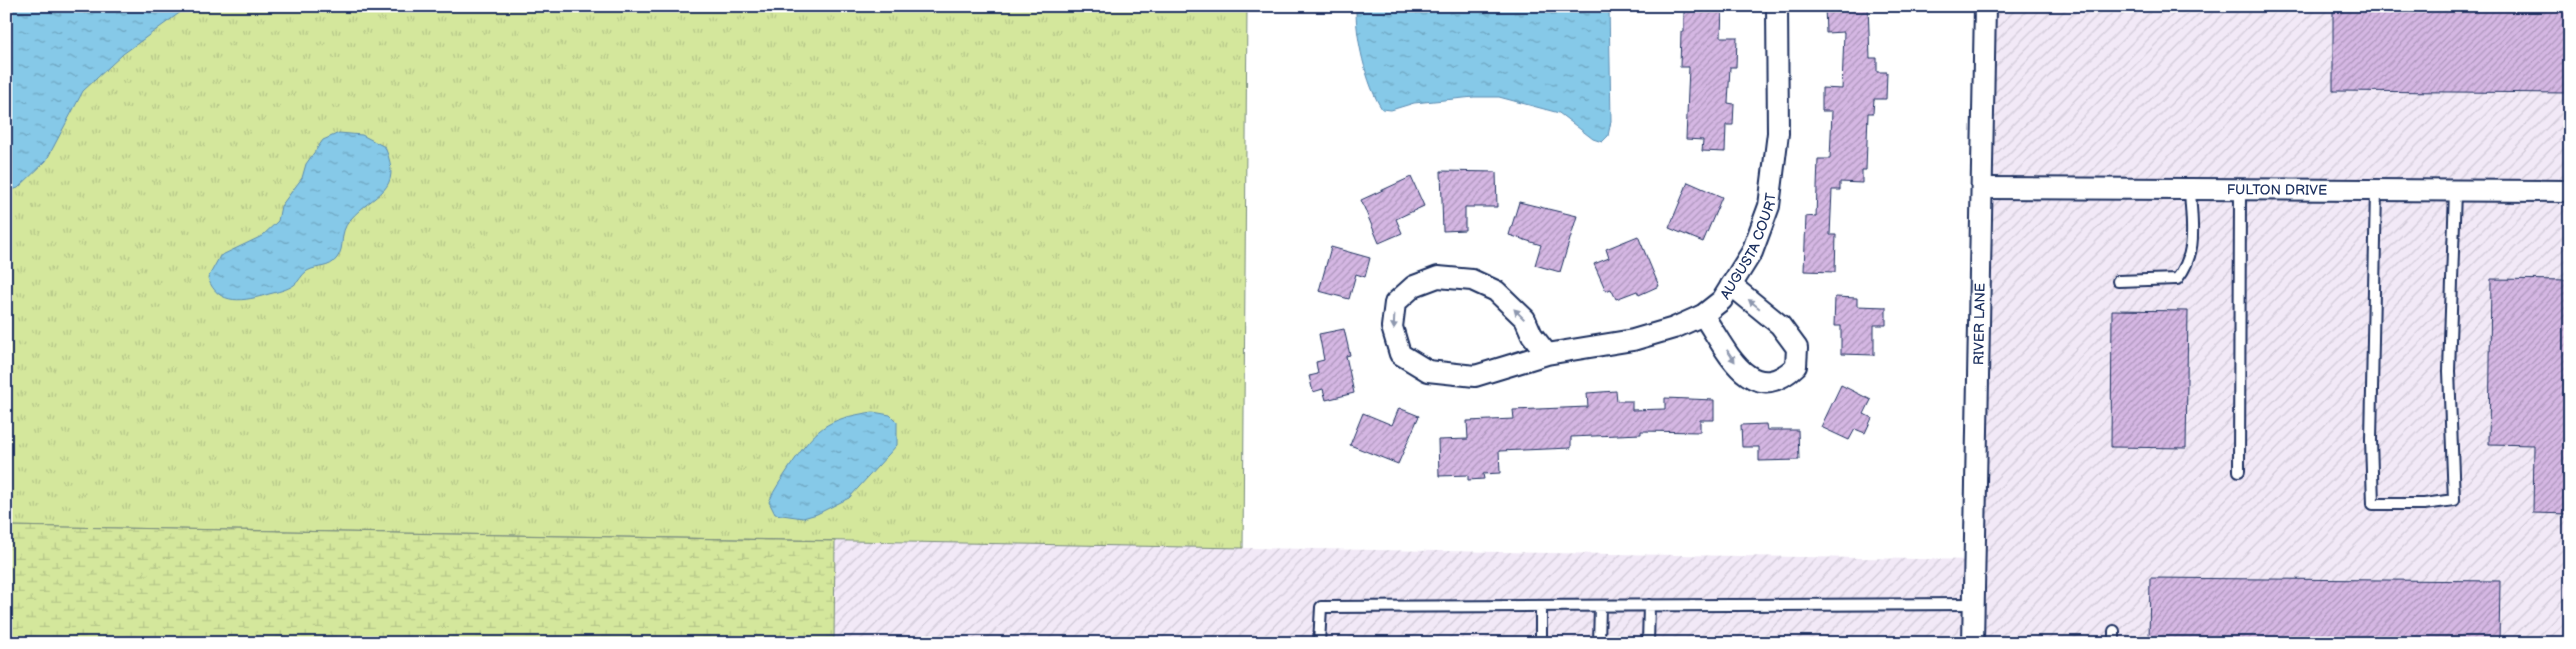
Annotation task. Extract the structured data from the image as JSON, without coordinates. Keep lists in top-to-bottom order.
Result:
{
  "streets": {
    "street": ["FULTON DRIVE", "AUGUSTA COURT", "RIVER LANE"]
  },
  "crossings": [
    ["FULTON DRIVE", "RIVER LANE"]
  ]
}
